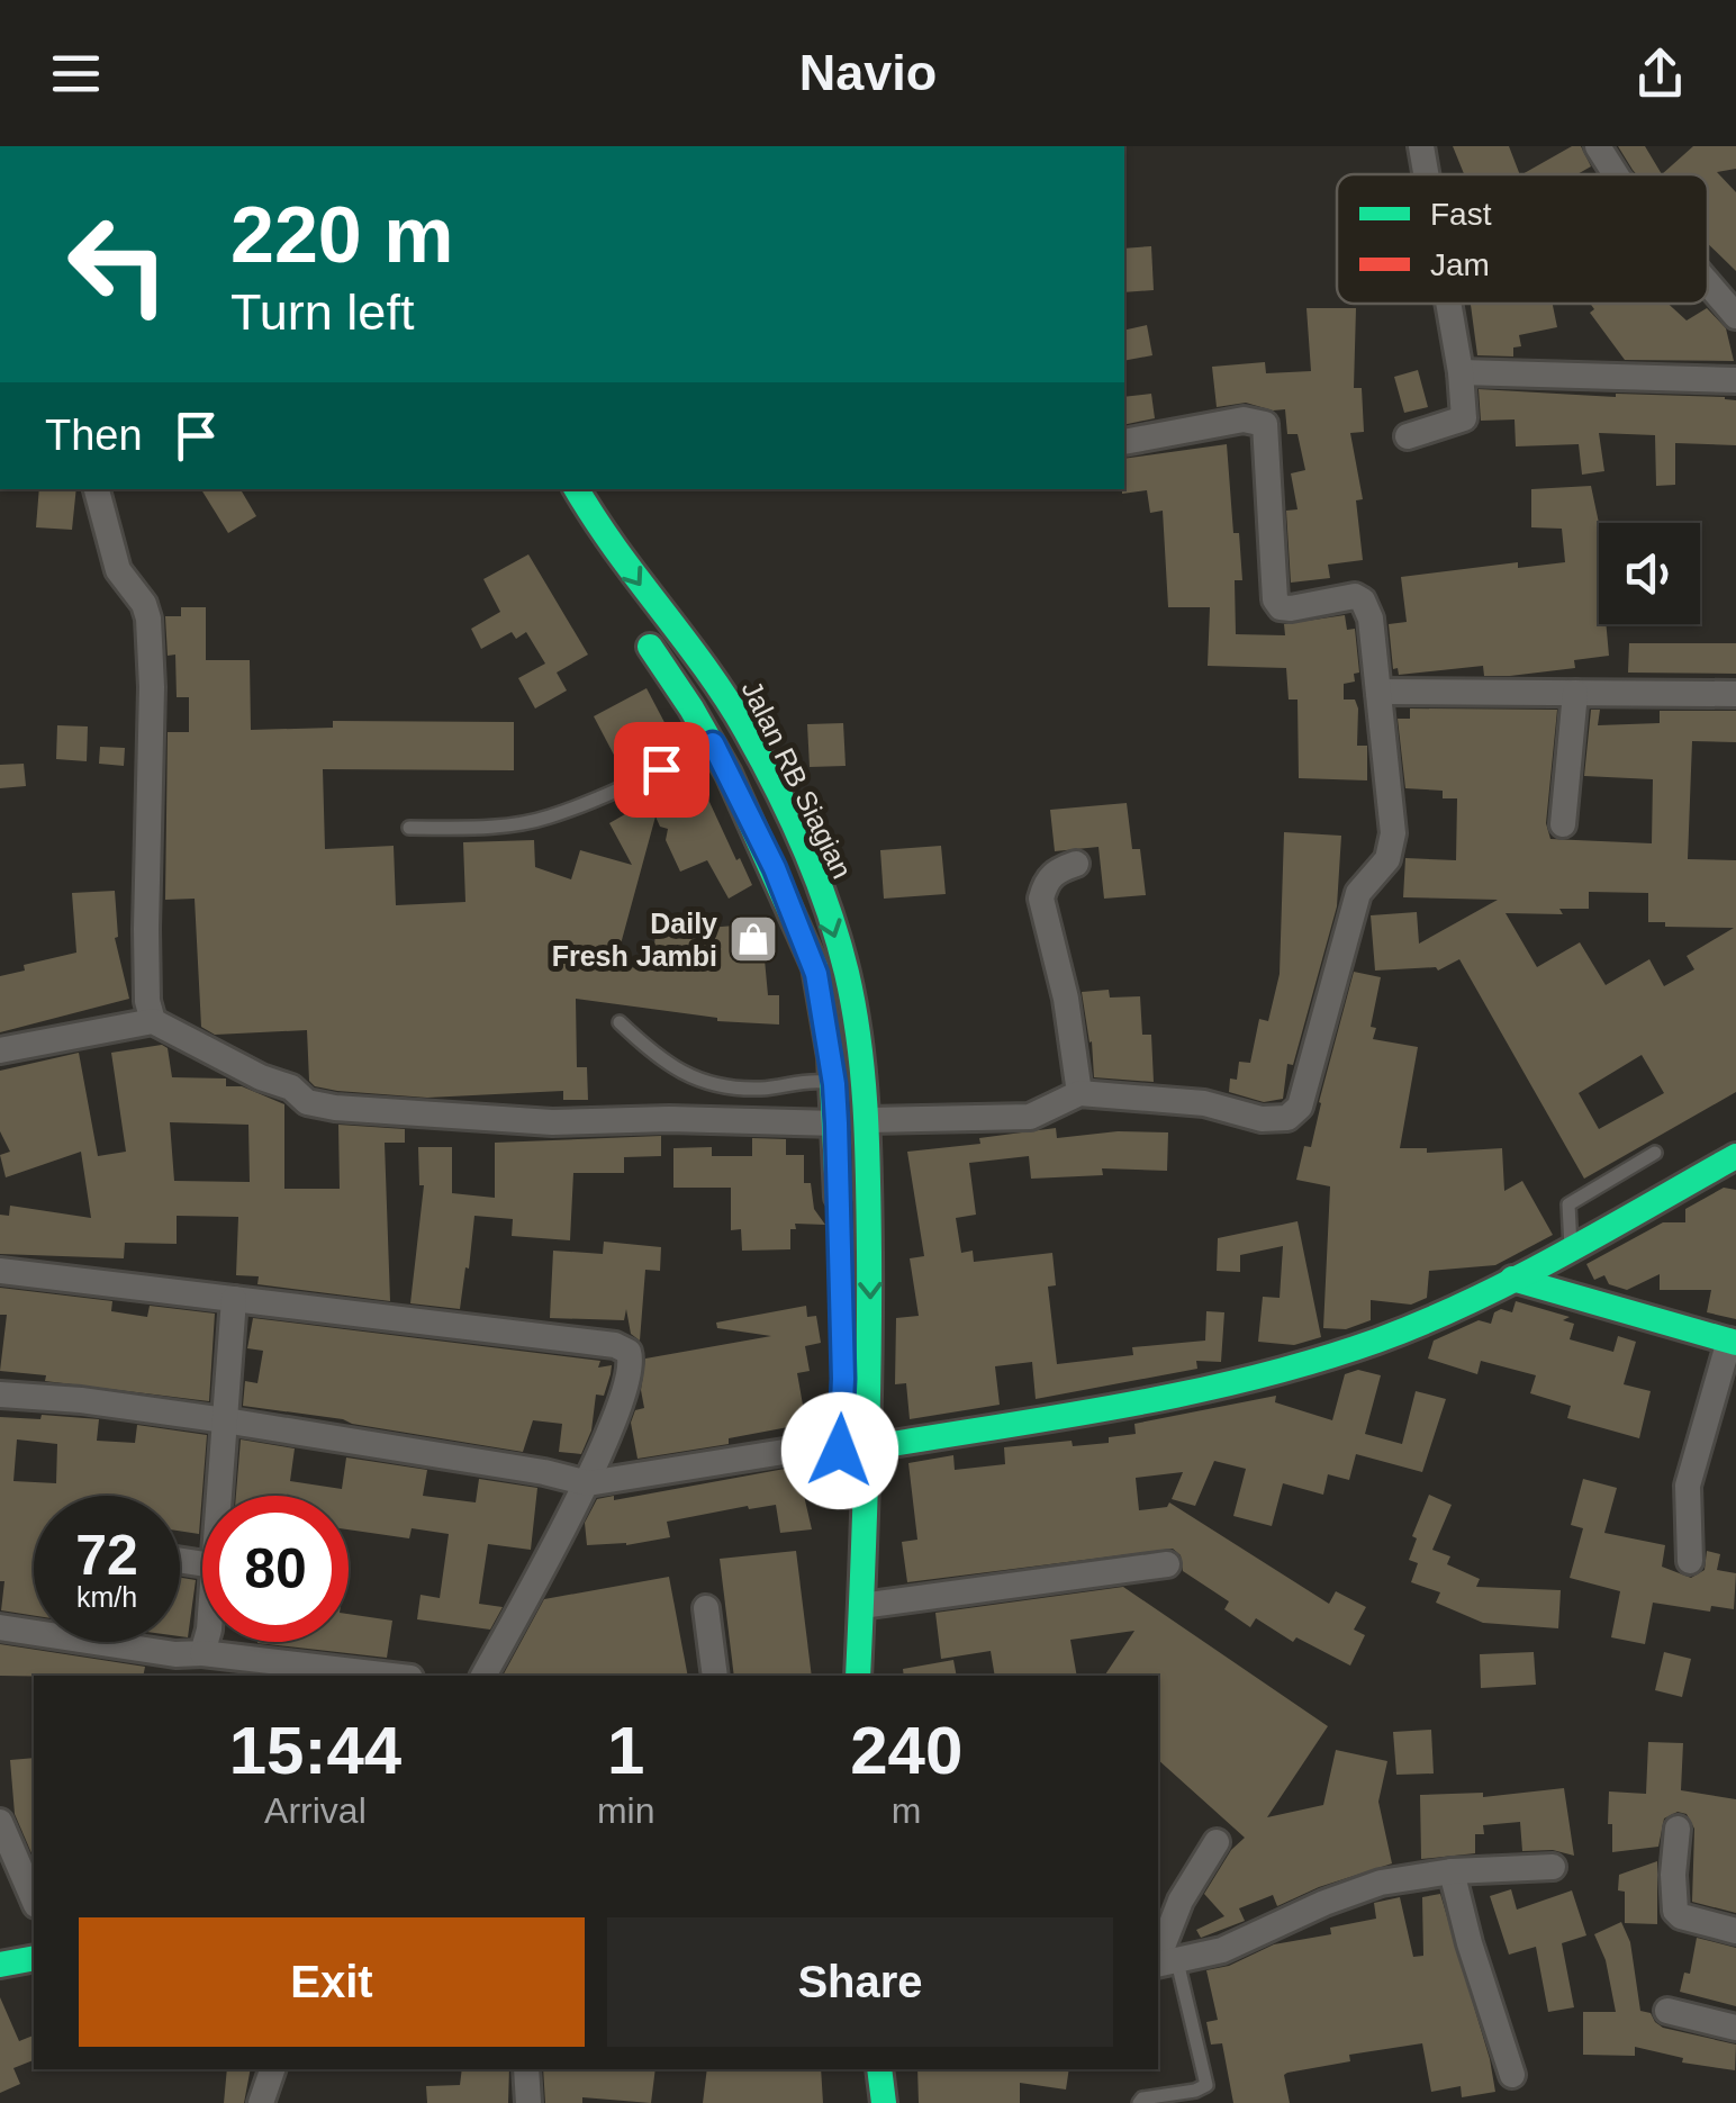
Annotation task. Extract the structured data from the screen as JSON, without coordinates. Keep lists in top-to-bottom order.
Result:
{
  "streets": {
    "main road": ["Jalan RB Siagian"]
  },
  "places": {
    "shop": ["Daily Fresh Jambi"]
  },
  "legend": ["Fast", "Jam"],
  "page": {
    "header": "Navio",
    "turn": ["220 m", "Turn left"],
    "then": "Then",
    "speed": "72 km/h",
    "limit": "80",
    "eta": [
      "15:44",
      "Arrival",
      "1",
      "min",
      "240",
      "m"
    ],
    "buttons": ["Exit", "Share"]
  }
}
